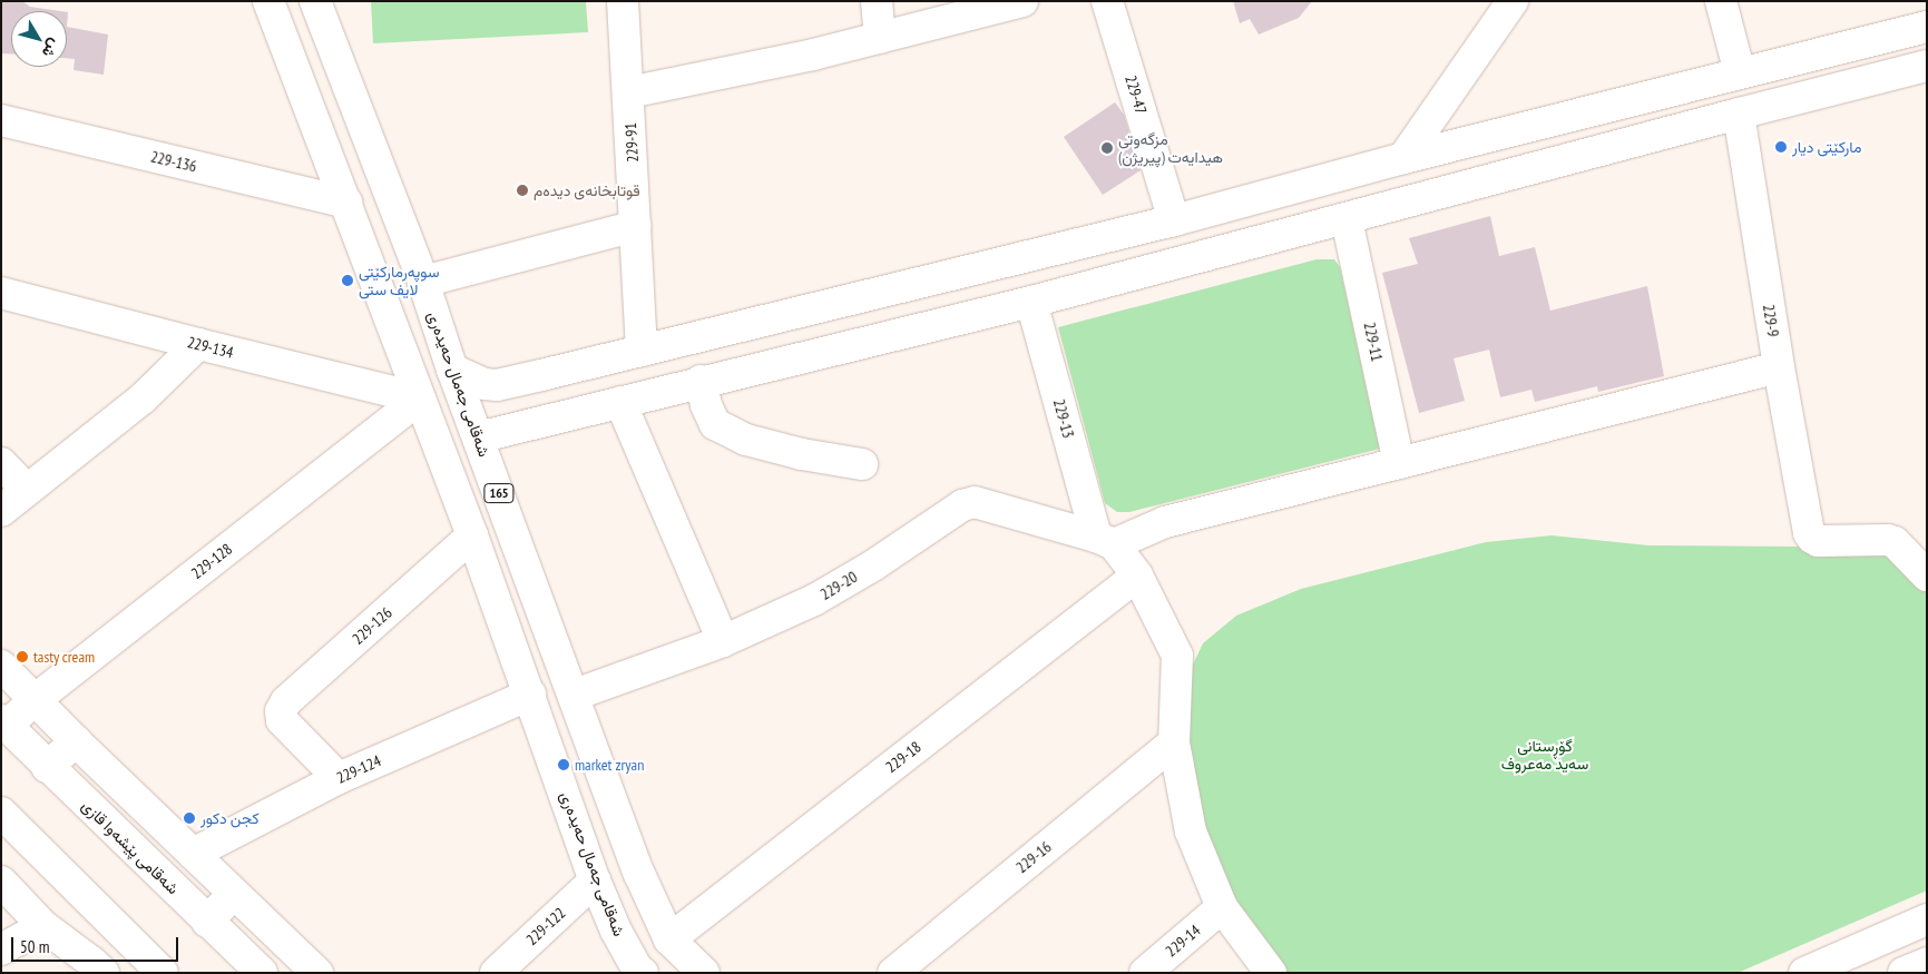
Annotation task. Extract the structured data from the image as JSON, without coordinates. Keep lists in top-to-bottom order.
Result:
{
  "streets": {
    "main road": [
      "229-47",
      "229-91",
      "229-136",
      "229-9",
      "229-11",
      "229-134",
      "شەقامی جەمال حەیدەری",
      "229-13",
      "165",
      "229-128",
      "229-20",
      "229-126",
      "229-18",
      "229-124",
      "شەقامی پێشەوا قازی",
      "229-16",
      "229-122",
      "229-14"
    ]
  },
  "crossings": [
    ["229-136", "شەقامی جەمال حەیدەری"],
    ["229-134", "شەقامی جەمال حەیدەری"],
    ["229-134", "229-128"],
    ["شەقامی جەمال حەیدەری", "229-128"],
    ["شەقامی جەمال حەیدەری", "229-20"],
    ["شەقامی جەمال حەیدەری", "229-126"],
    ["شەقامی جەمال حەیدەری", "229-18"],
    ["شەقامی جەمال حەیدەری", "229-124"],
    ["شەقامی جەمال حەیدەری", "229-122"],
    ["229-13", "229-20"],
    ["229-128", "شەقامی پێشەوا قازی"],
    ["229-126", "229-124"]
  ],
  "parks": ["گۆڕستانی سەید مەعروف"],
  "places": [
    "مارکێتی دیار",
    "مزگه‌وتی هیدایه‌ت (پیریژن)",
    "قوتابخانەی دیدەم",
    "سوپەرمارکێتی لایف ستی",
    "tasty cream",
    "market zryan",
    "كجن دكور"
  ],
  "scale_bar": "50 m",
  "north": "bottom right"
}
